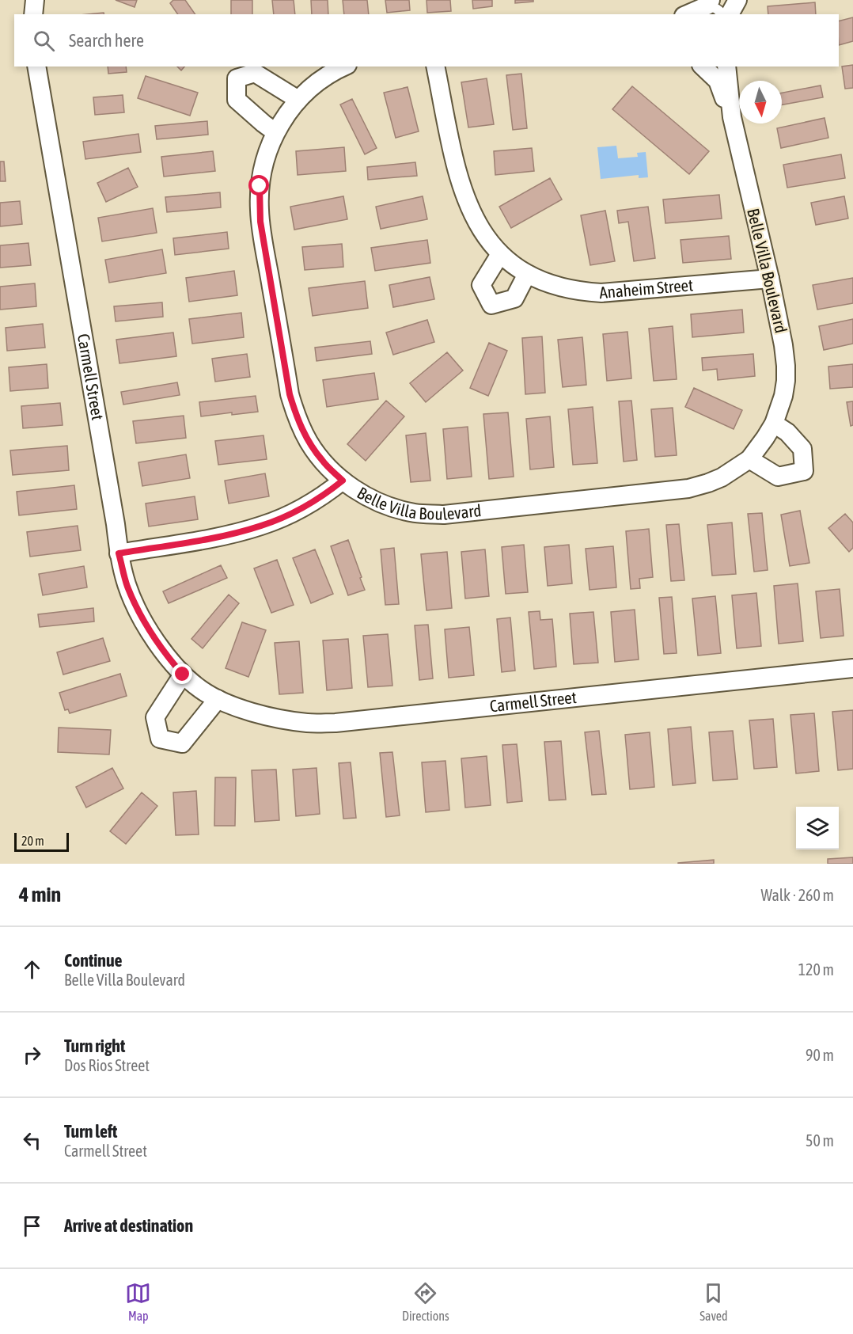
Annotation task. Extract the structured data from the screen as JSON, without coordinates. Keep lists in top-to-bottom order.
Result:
{
  "streets": {
    "street": ["Belle Villa Boulevard", "Anaheim Street", "Carmell Street"]
  },
  "crossings": [
    ["Belle Villa Boulevard", "Anaheim Street"]
  ],
  "scale_bar": "20 m",
  "north": "bottom",
  "page": {
    "search": "Search here",
    "scale": "20 m",
    "heading": ["4 min", "Walk · 260 m"],
    "list": [
      ["Continue", "Belle Villa Boulevard", "120 m"],
      ["Turn right", "Dos Rios Street", "90 m"],
      ["Turn left", "Carmell Street", "50 m"],
      "Arrive at destination"
    ],
    "nav": ["Map", "Directions", "Saved"]
  }
}
